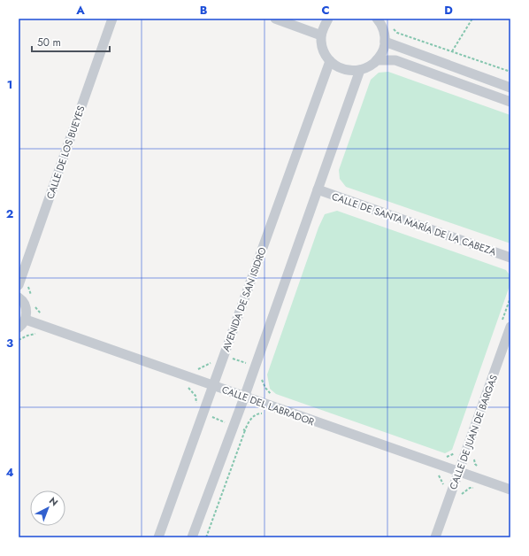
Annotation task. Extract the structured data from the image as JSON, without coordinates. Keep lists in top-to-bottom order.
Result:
{
  "streets": {
    "street": [
      "CALLE DE LOS BUEYES",
      "CALLE DE SANTA MARÍA DE LA CABEZA",
      "AVENIDA DE SAN ISIDRO",
      "CALLE DEL LABRADOR",
      "CALLE DE JUAN DE BARGAS"
    ]
  },
  "crossings": [
    ["AVENIDA DE SAN ISIDRO", "CALLE DEL LABRADOR"],
    ["CALLE DEL LABRADOR", "CALLE DE JUAN DE BARGAS"]
  ],
  "scale_bar": "50 m",
  "north": "top right",
  "grid": {
    "columns": [
      "A",
      "B",
      "C",
      "D"
    ],
    "rows": [
      "1",
      "2",
      "3",
      "4"
    ]
  }
}
